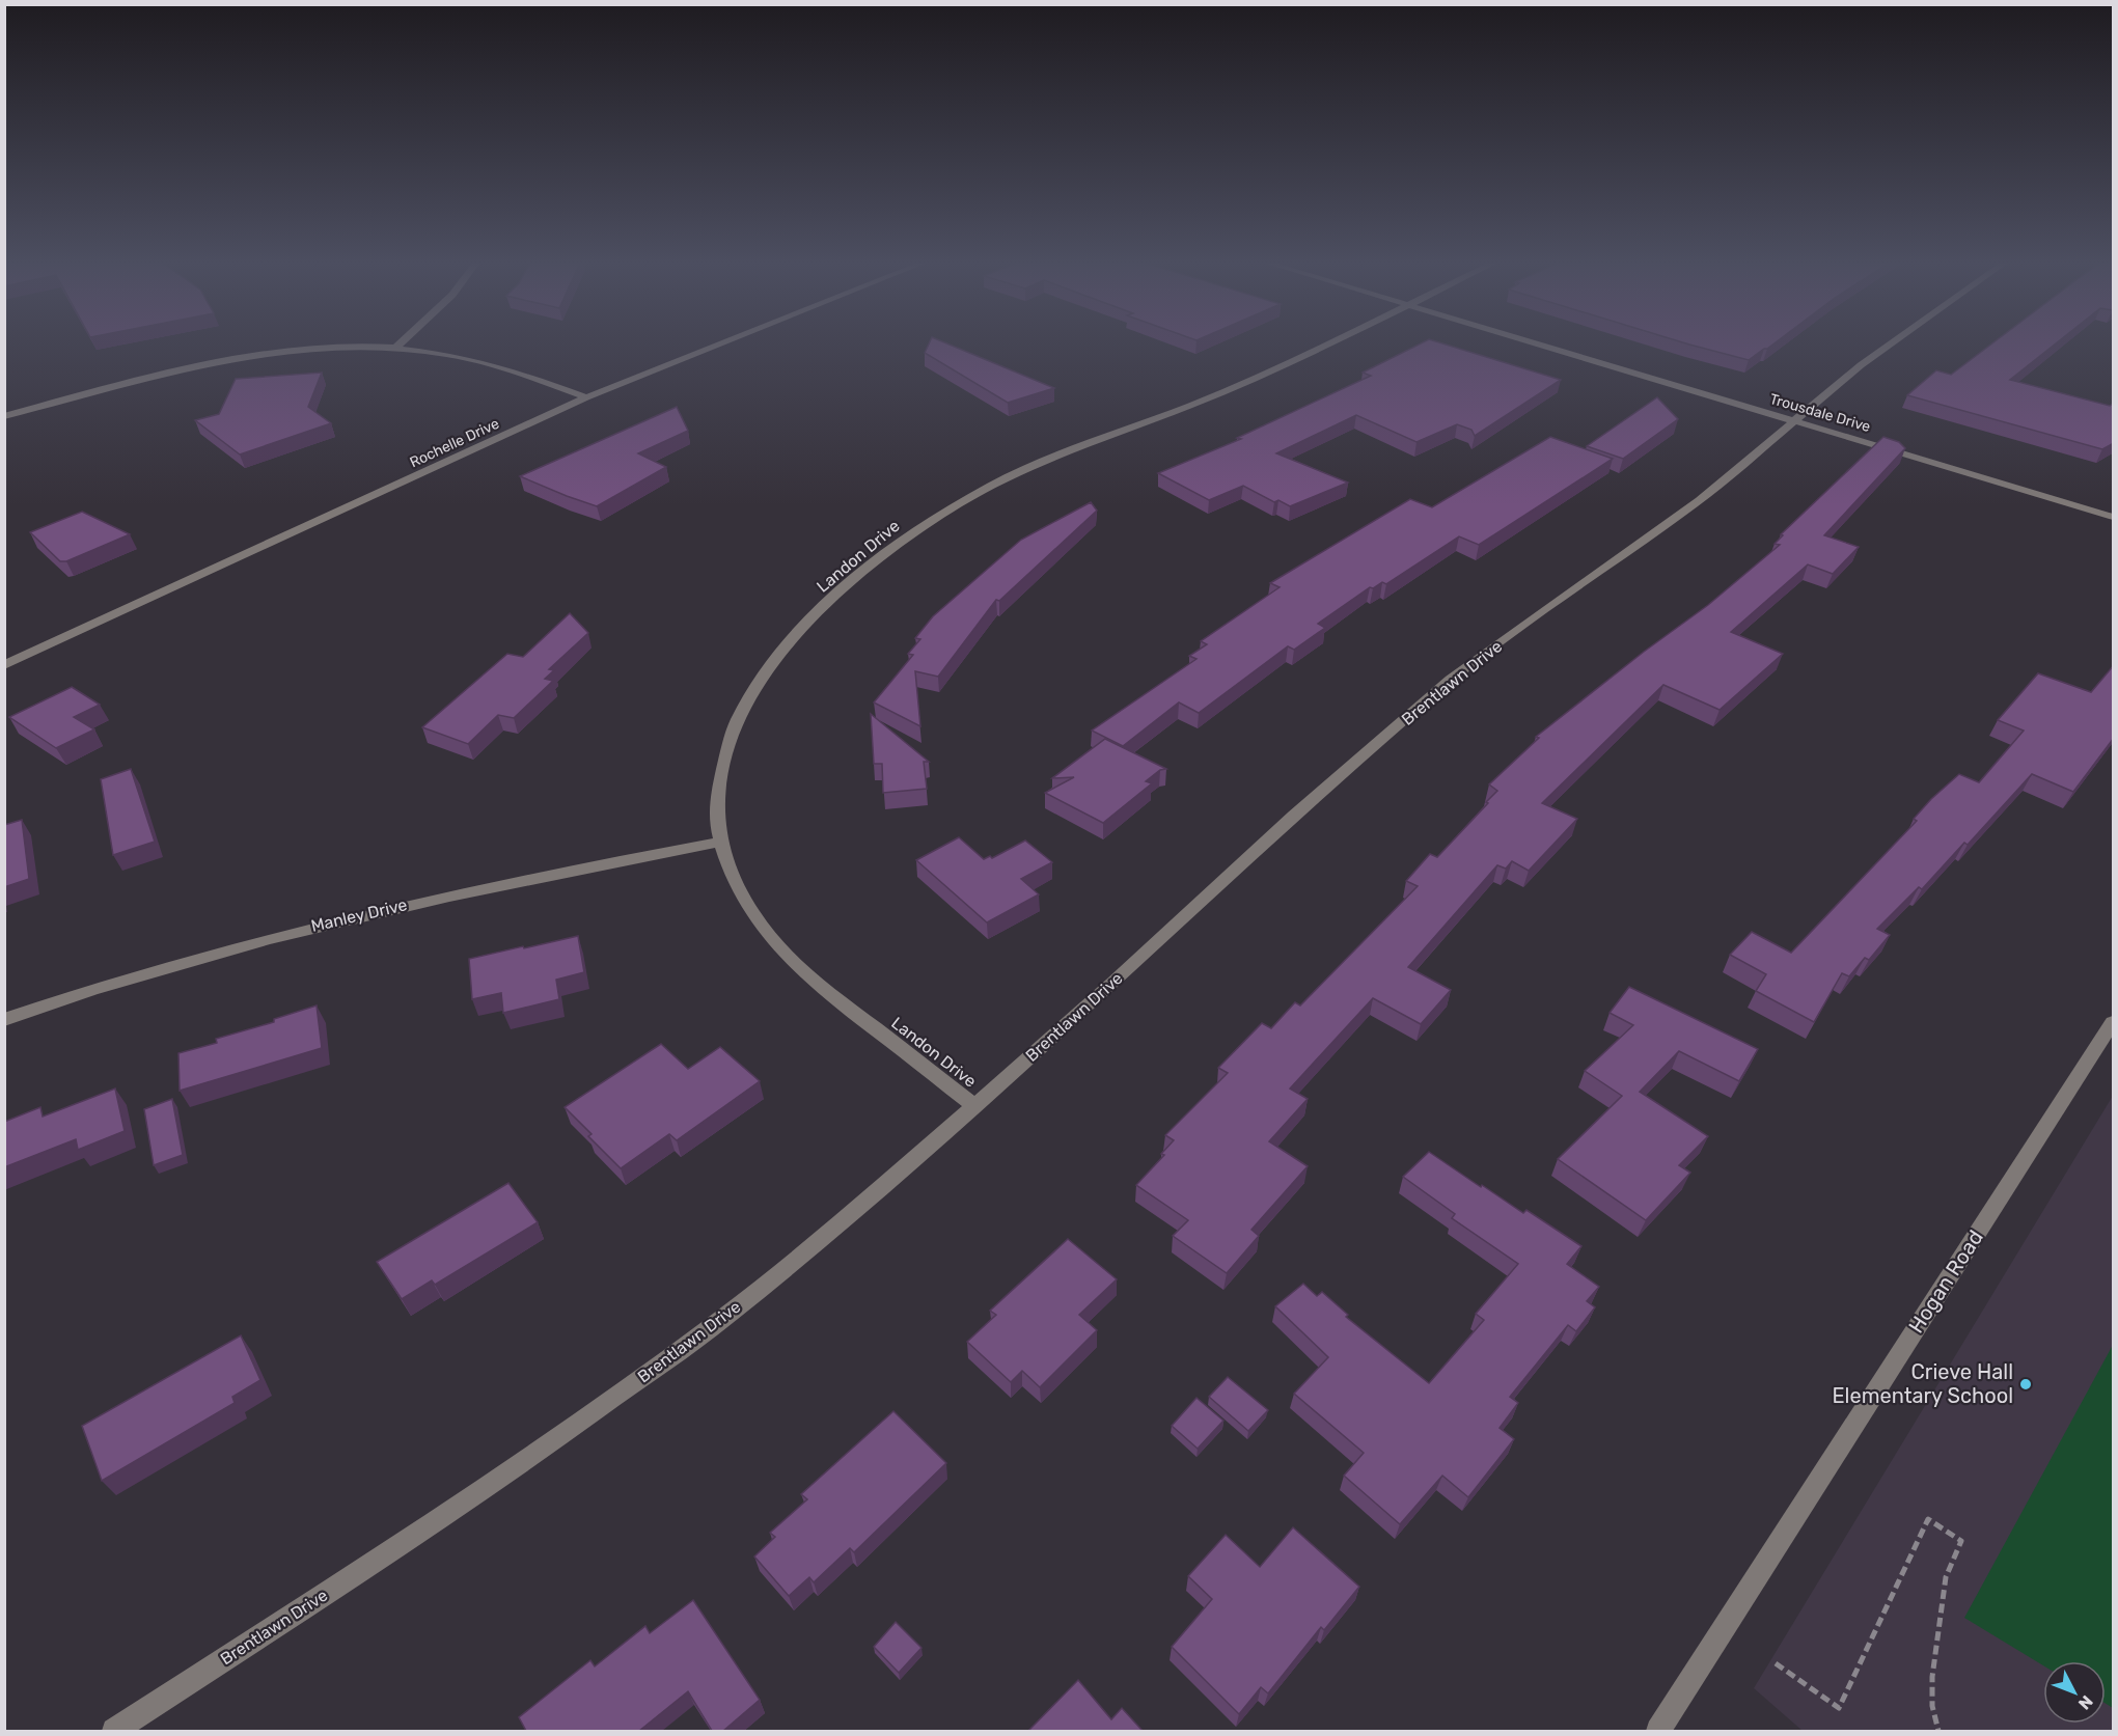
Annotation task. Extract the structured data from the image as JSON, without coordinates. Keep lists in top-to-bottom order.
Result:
{
  "streets": {
    "street": [
      "Trousdale Drive",
      "Rochelle Drive",
      "Landon Drive",
      "Brentlawn Drive",
      "Manley Drive",
      "Hogan Road"
    ]
  },
  "crossings": [
    ["Trousdale Drive", "Brentlawn Drive"],
    ["Landon Drive", "Brentlawn Drive"],
    ["Landon Drive", "Manley Drive"]
  ],
  "places": ["Crieve Hall Elementary School"],
  "north": "bottom right"
}
